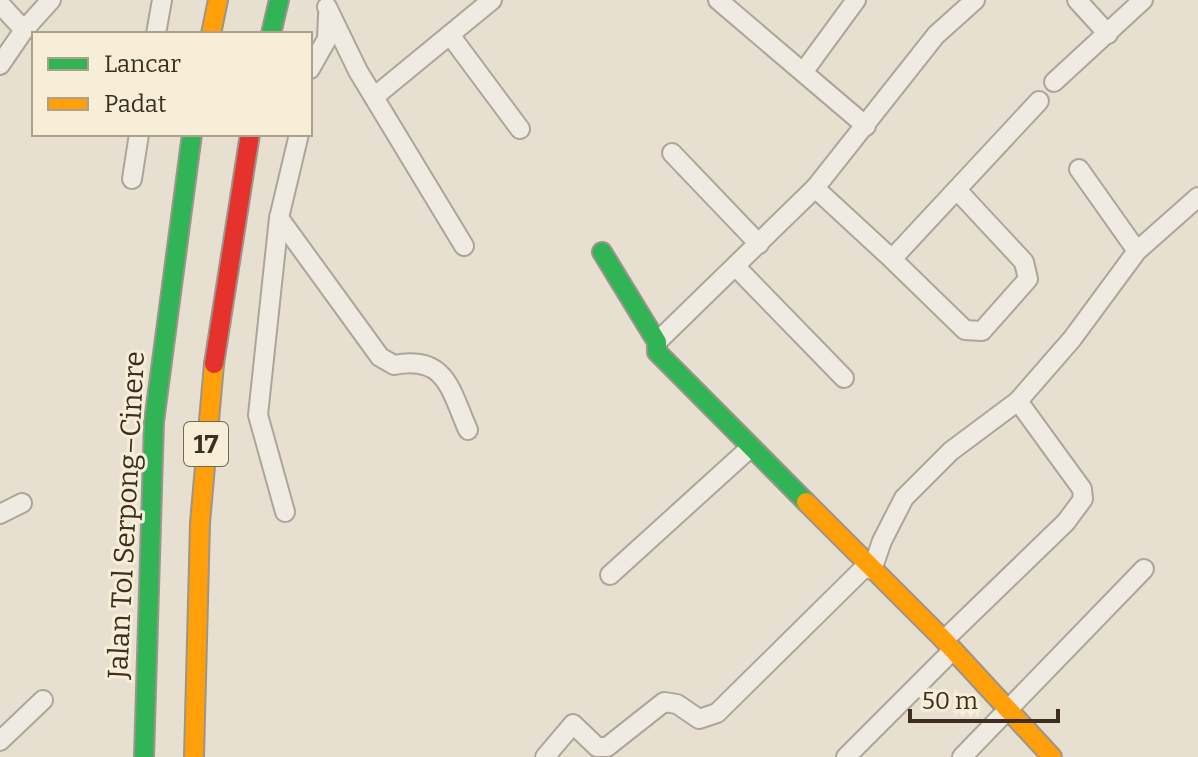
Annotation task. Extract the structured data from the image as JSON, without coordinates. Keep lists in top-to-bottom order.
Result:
{
  "streets": {
    "main road": ["17", "Jalan Tol Serpong–Cinere"]
  },
  "legend": ["Lancar", "Padat"],
  "scale_bar": "50 m"
}
